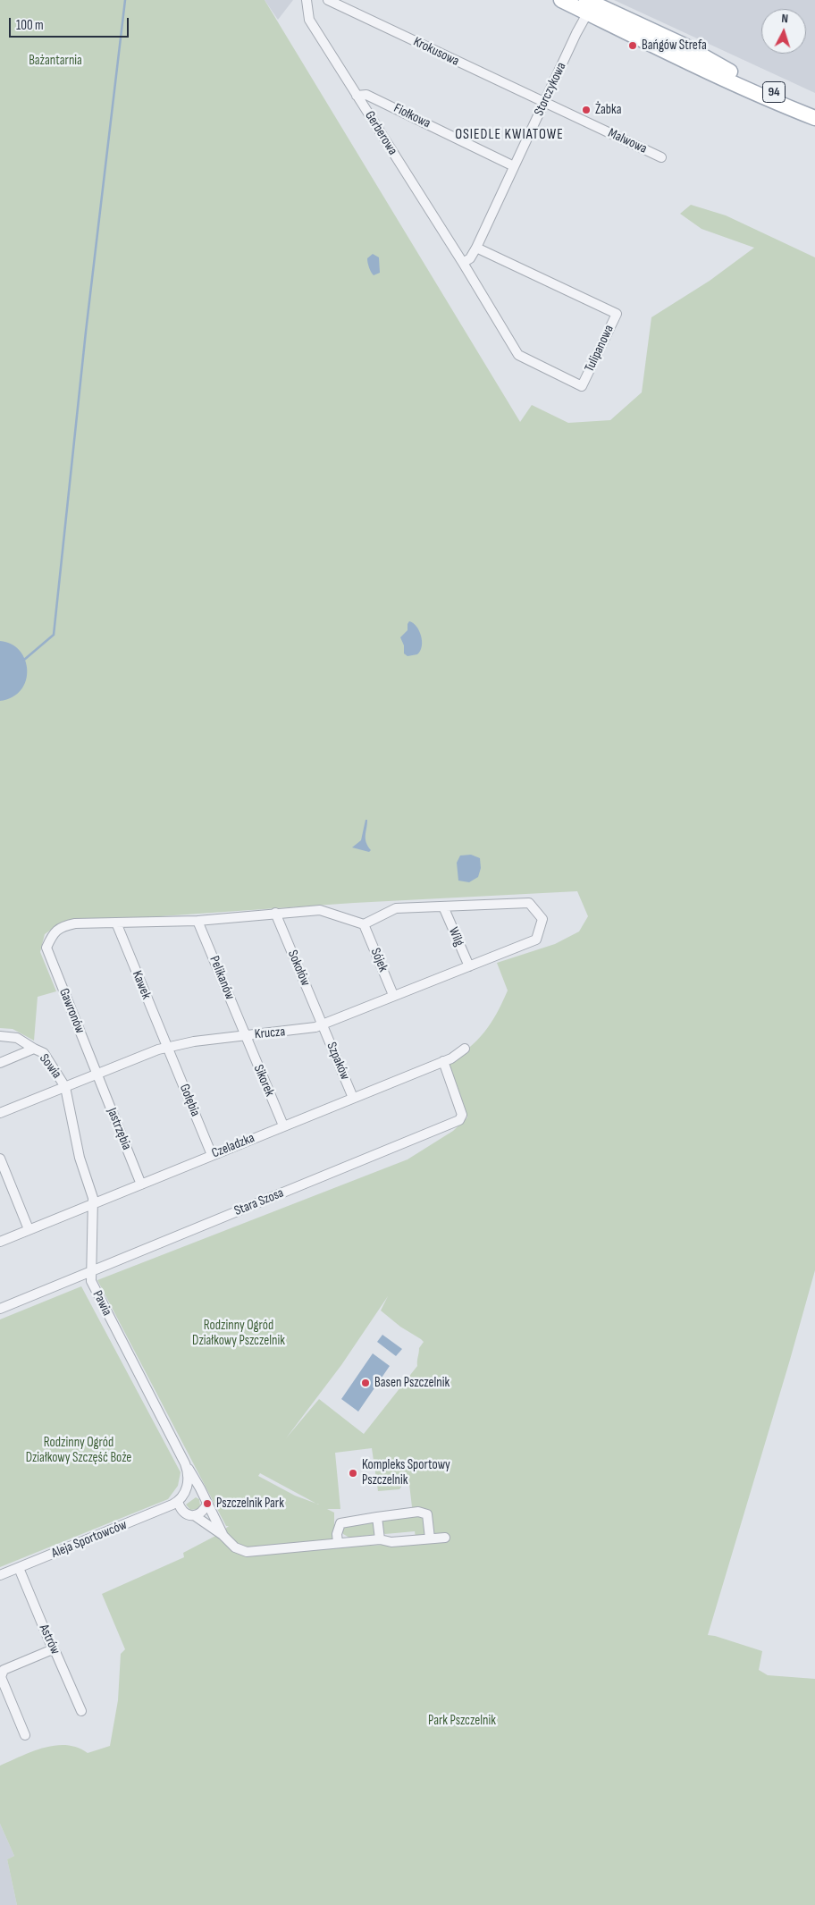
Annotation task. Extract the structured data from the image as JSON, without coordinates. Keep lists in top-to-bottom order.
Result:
{
  "streets": {
    "main road": ["94"],
    "street": [
      "Krokusowa",
      "Storczykowa",
      "Fiołkowa",
      "Gerberowa",
      "Malwowa",
      "Tulipanowa",
      "Wilg",
      "Sójek",
      "Sokołów",
      "Pelikanów",
      "Kawek",
      "Gawronów",
      "Krucza",
      "Szpaków",
      "Sowia",
      "Sikorek",
      "Gołębia",
      "Jastrzębia",
      "Czeladzka",
      "Stara Szosa",
      "Pawia",
      "Aleja Sportowców",
      "Astrów"
    ]
  },
  "crossings": [
    ["Krokusowa", "Storczykowa"],
    ["Krokusowa", "Malwowa"],
    ["Storczykowa", "94"],
    ["Storczykowa", "Fiołkowa"],
    ["Storczykowa", "Gerberowa"],
    ["Storczykowa", "Malwowa"],
    ["Storczykowa", "Tulipanowa"],
    ["Fiołkowa", "Gerberowa"],
    ["Gerberowa", "Tulipanowa"],
    ["Wilg", "Krucza"],
    ["Sójek", "Krucza"],
    ["Sokołów", "Krucza"],
    ["Sokołów", "Szpaków"],
    ["Pelikanów", "Krucza"],
    ["Pelikanów", "Sikorek"],
    ["Kawek", "Gawronów"],
    ["Kawek", "Krucza"],
    ["Kawek", "Gołębia"],
    ["Gawronów", "Krucza"],
    ["Gawronów", "Jastrzębia"],
    ["Krucza", "Szpaków"],
    ["Krucza", "Sowia"],
    ["Krucza", "Sikorek"],
    ["Krucza", "Gołębia"],
    ["Krucza", "Jastrzębia"],
    ["Krucza", "Pawia"],
    ["Szpaków", "Czeladzka"],
    ["Sowia", "Pawia"],
    ["Sikorek", "Czeladzka"],
    ["Gołębia", "Czeladzka"],
    ["Jastrzębia", "Czeladzka"],
    ["Czeladzka", "Stara Szosa"],
    ["Czeladzka", "Pawia"],
    ["Stara Szosa", "Pawia"],
    ["Pawia", "Aleja Sportowców"],
    ["Aleja Sportowców", "Astrów"]
  ],
  "districts": ["OSIEDLE KWIATOWE"],
  "parks": [
    "Bażantarnia",
    "Rodzinny Ogród Działkowy Pszczelnik",
    "Rodzinny Ogród Działkowy Szczęść Boże",
    "Park Pszczelnik"
  ],
  "places": [
    "Bańgów Strefa",
    "Żabka",
    "Basen Pszczelnik",
    "Kompleks Sportowy Pszczelnik",
    "Pszczelnik Park"
  ],
  "scale_bar": "100 m",
  "north": "top"
}
